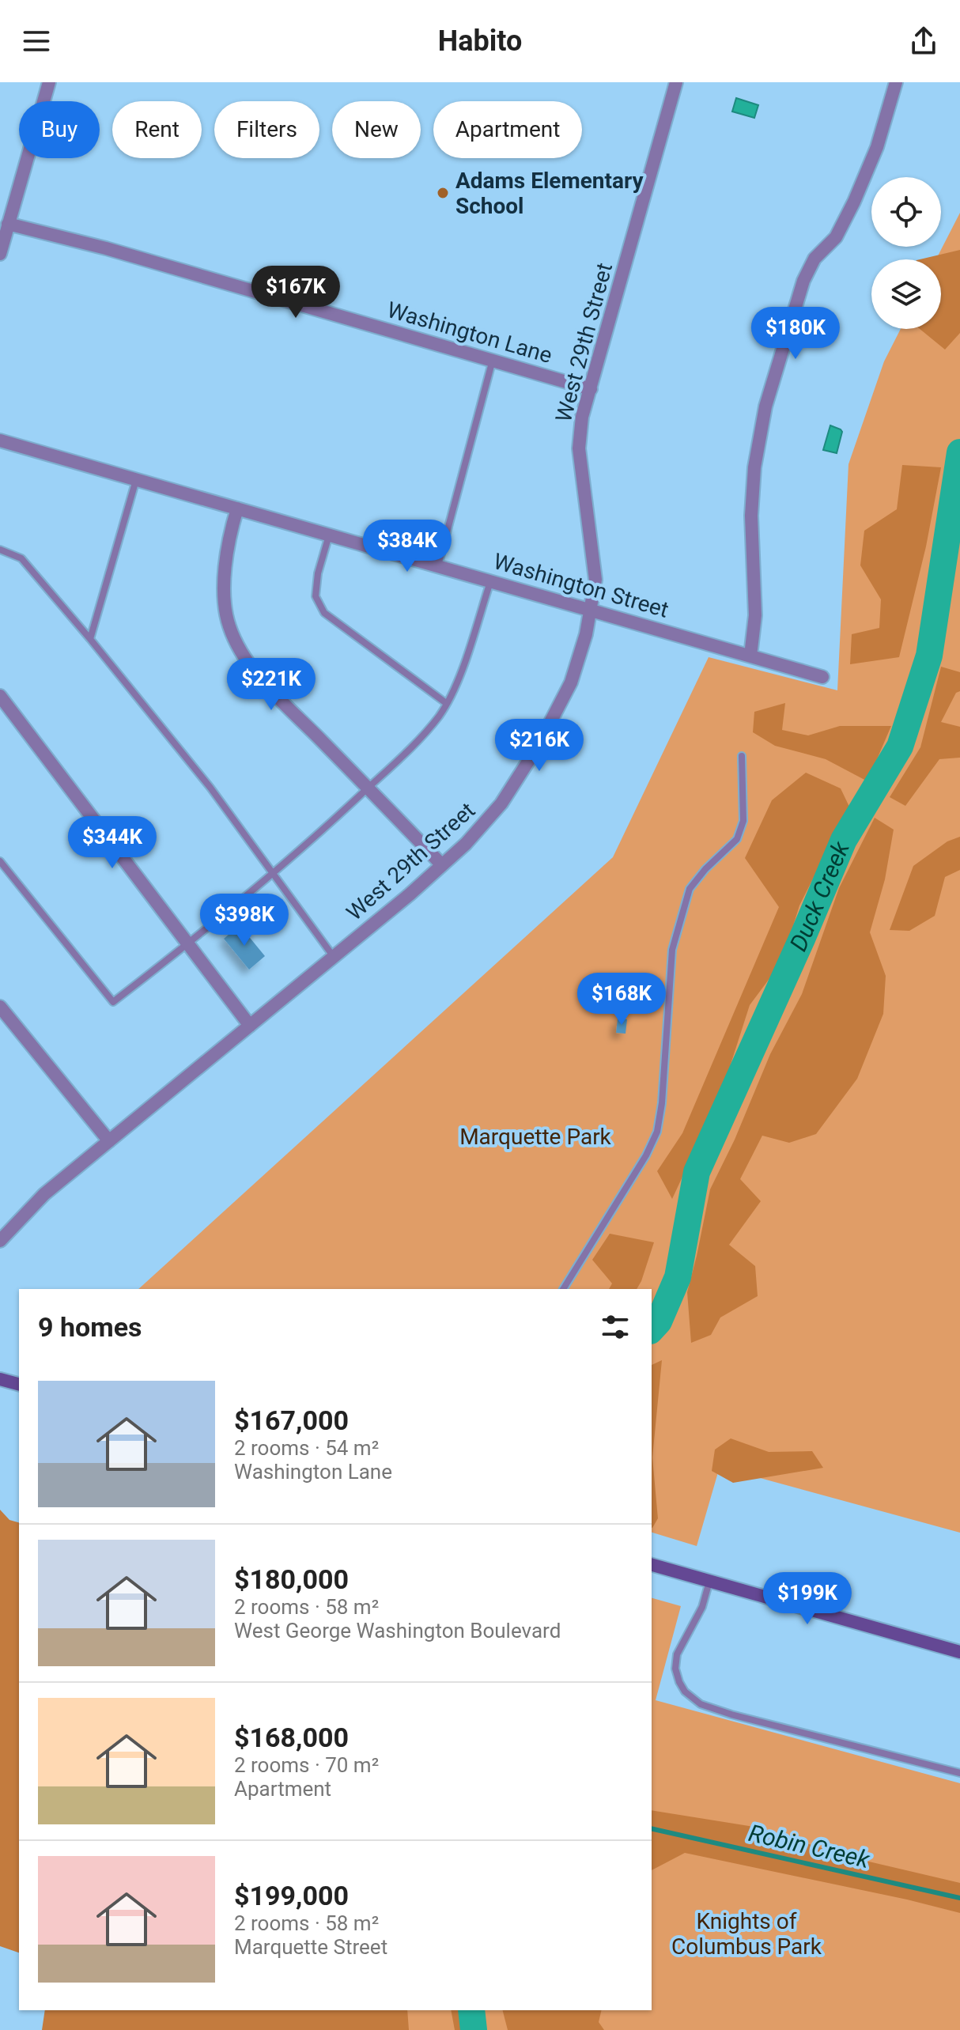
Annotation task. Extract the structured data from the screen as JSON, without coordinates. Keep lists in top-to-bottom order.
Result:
{
  "streets": {
    "street": ["Washington Lane", "West 29th Street", "Washington Street"]
  },
  "crossings": [
    ["Washington Lane", "West 29th Street"],
    ["West 29th Street", "Washington Street"]
  ],
  "water": ["Duck Creek", "Robin Creek"],
  "parks": ["Marquette Park", "Knights of Columbus Park"],
  "places": ["Adams Elementary School"],
  "page": {
    "header": "Habito",
    "chip": [
      "Buy",
      "Rent",
      "Filters",
      "New",
      "Apartment"
    ],
    "price": [
      "$167K",
      "$180K",
      "$384K",
      "$221K",
      "$216K",
      "$344K",
      "$398K",
      "$168K",
      "$199K"
    ],
    "heading": "9 homes",
    "list": [
      {
        "name": "$167,000",
        "note": "2 rooms · 54 m² · Washington Lane"
      },
      {
        "name": "$180,000",
        "note": "2 rooms · 58 m² · West George Washington Boulevard"
      },
      {
        "name": "$168,000",
        "note": "2 rooms · 70 m² · Apartment"
      },
      {
        "name": "$199,000",
        "note": "2 rooms · 58 m² · Marquette Street"
      }
    ]
  }
}
